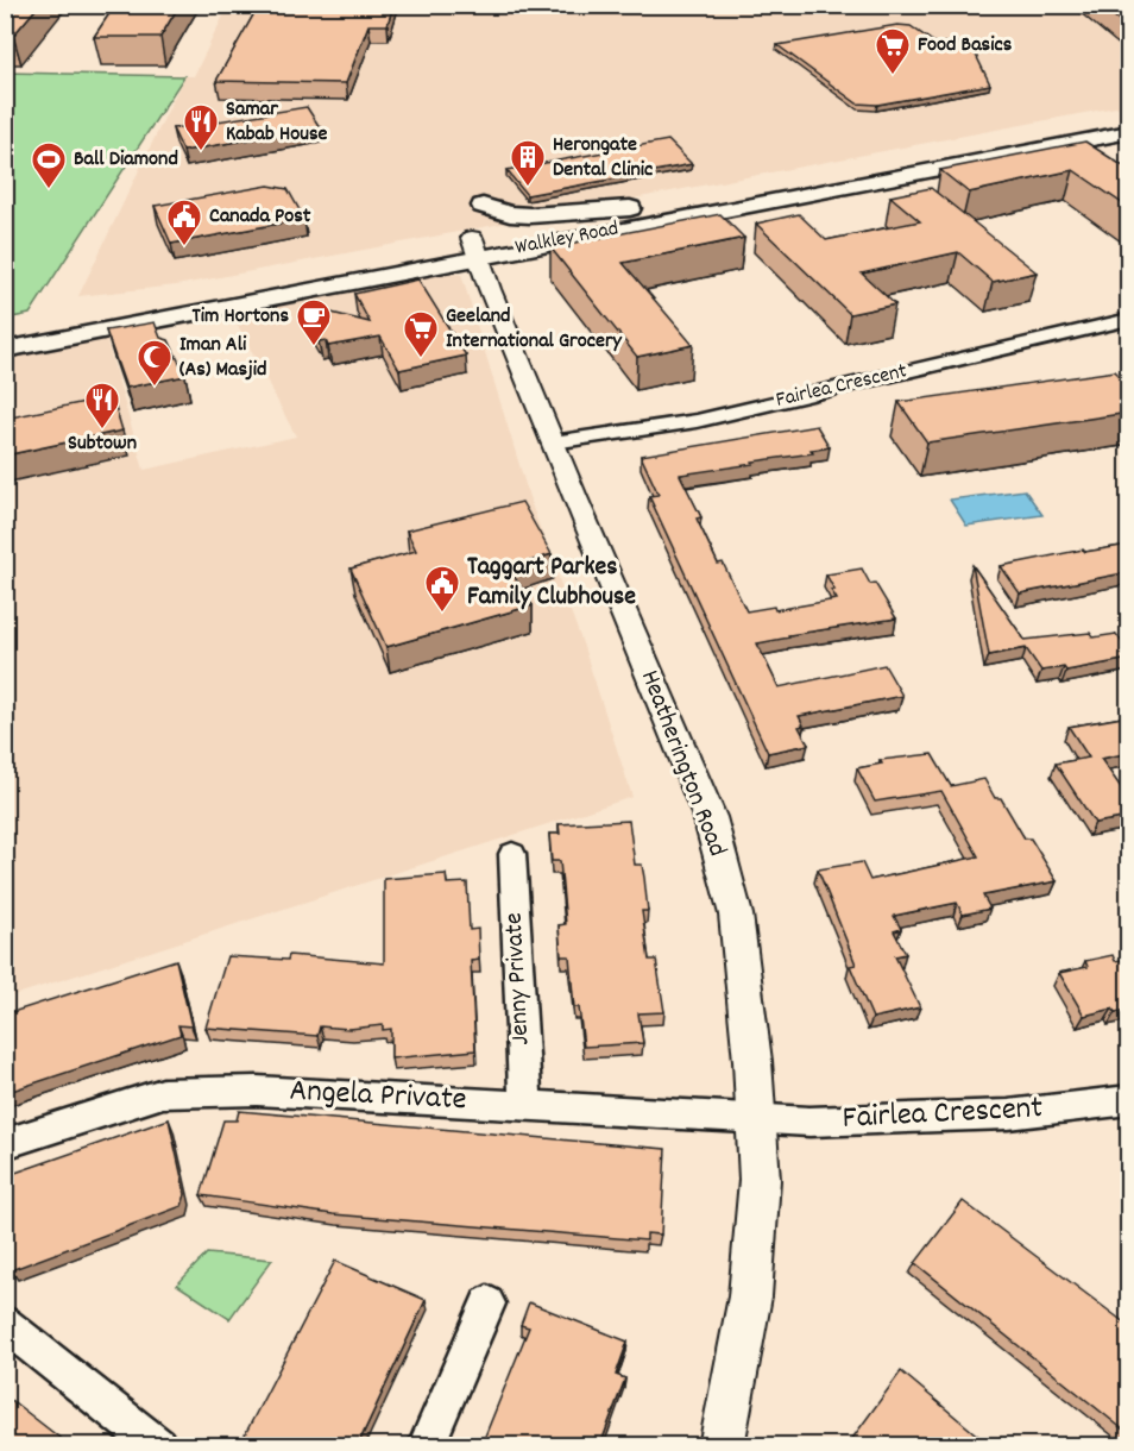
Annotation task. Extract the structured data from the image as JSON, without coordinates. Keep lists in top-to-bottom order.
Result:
{
  "streets": {
    "main road": ["Walkley Road"],
    "street": [
      "Fairlea Crescent",
      "Heatherington Road",
      "Jenny Private",
      "Angela Private"
    ]
  },
  "crossings": [
    ["Walkley Road", "Heatherington Road"],
    ["Fairlea Crescent", "Heatherington Road"],
    ["Fairlea Crescent", "Angela Private"],
    ["Heatherington Road", "Angela Private"],
    ["Jenny Private", "Angela Private"]
  ],
  "places": {
    "supermarket": ["Food Basics", "Geeland International Grocery"],
    "restaurant": ["Samar Kabab House", "Subtown"],
    "building": ["Herongate Dental Clinic"],
    "sports": ["Ball Diamond"],
    "public building": ["Canada Post", "Taggart Parkes Family Clubhouse"],
    "cafe": ["Tim Hortons"],
    "mosque": ["Iman Ali (As) Masjid"]
  }
}
